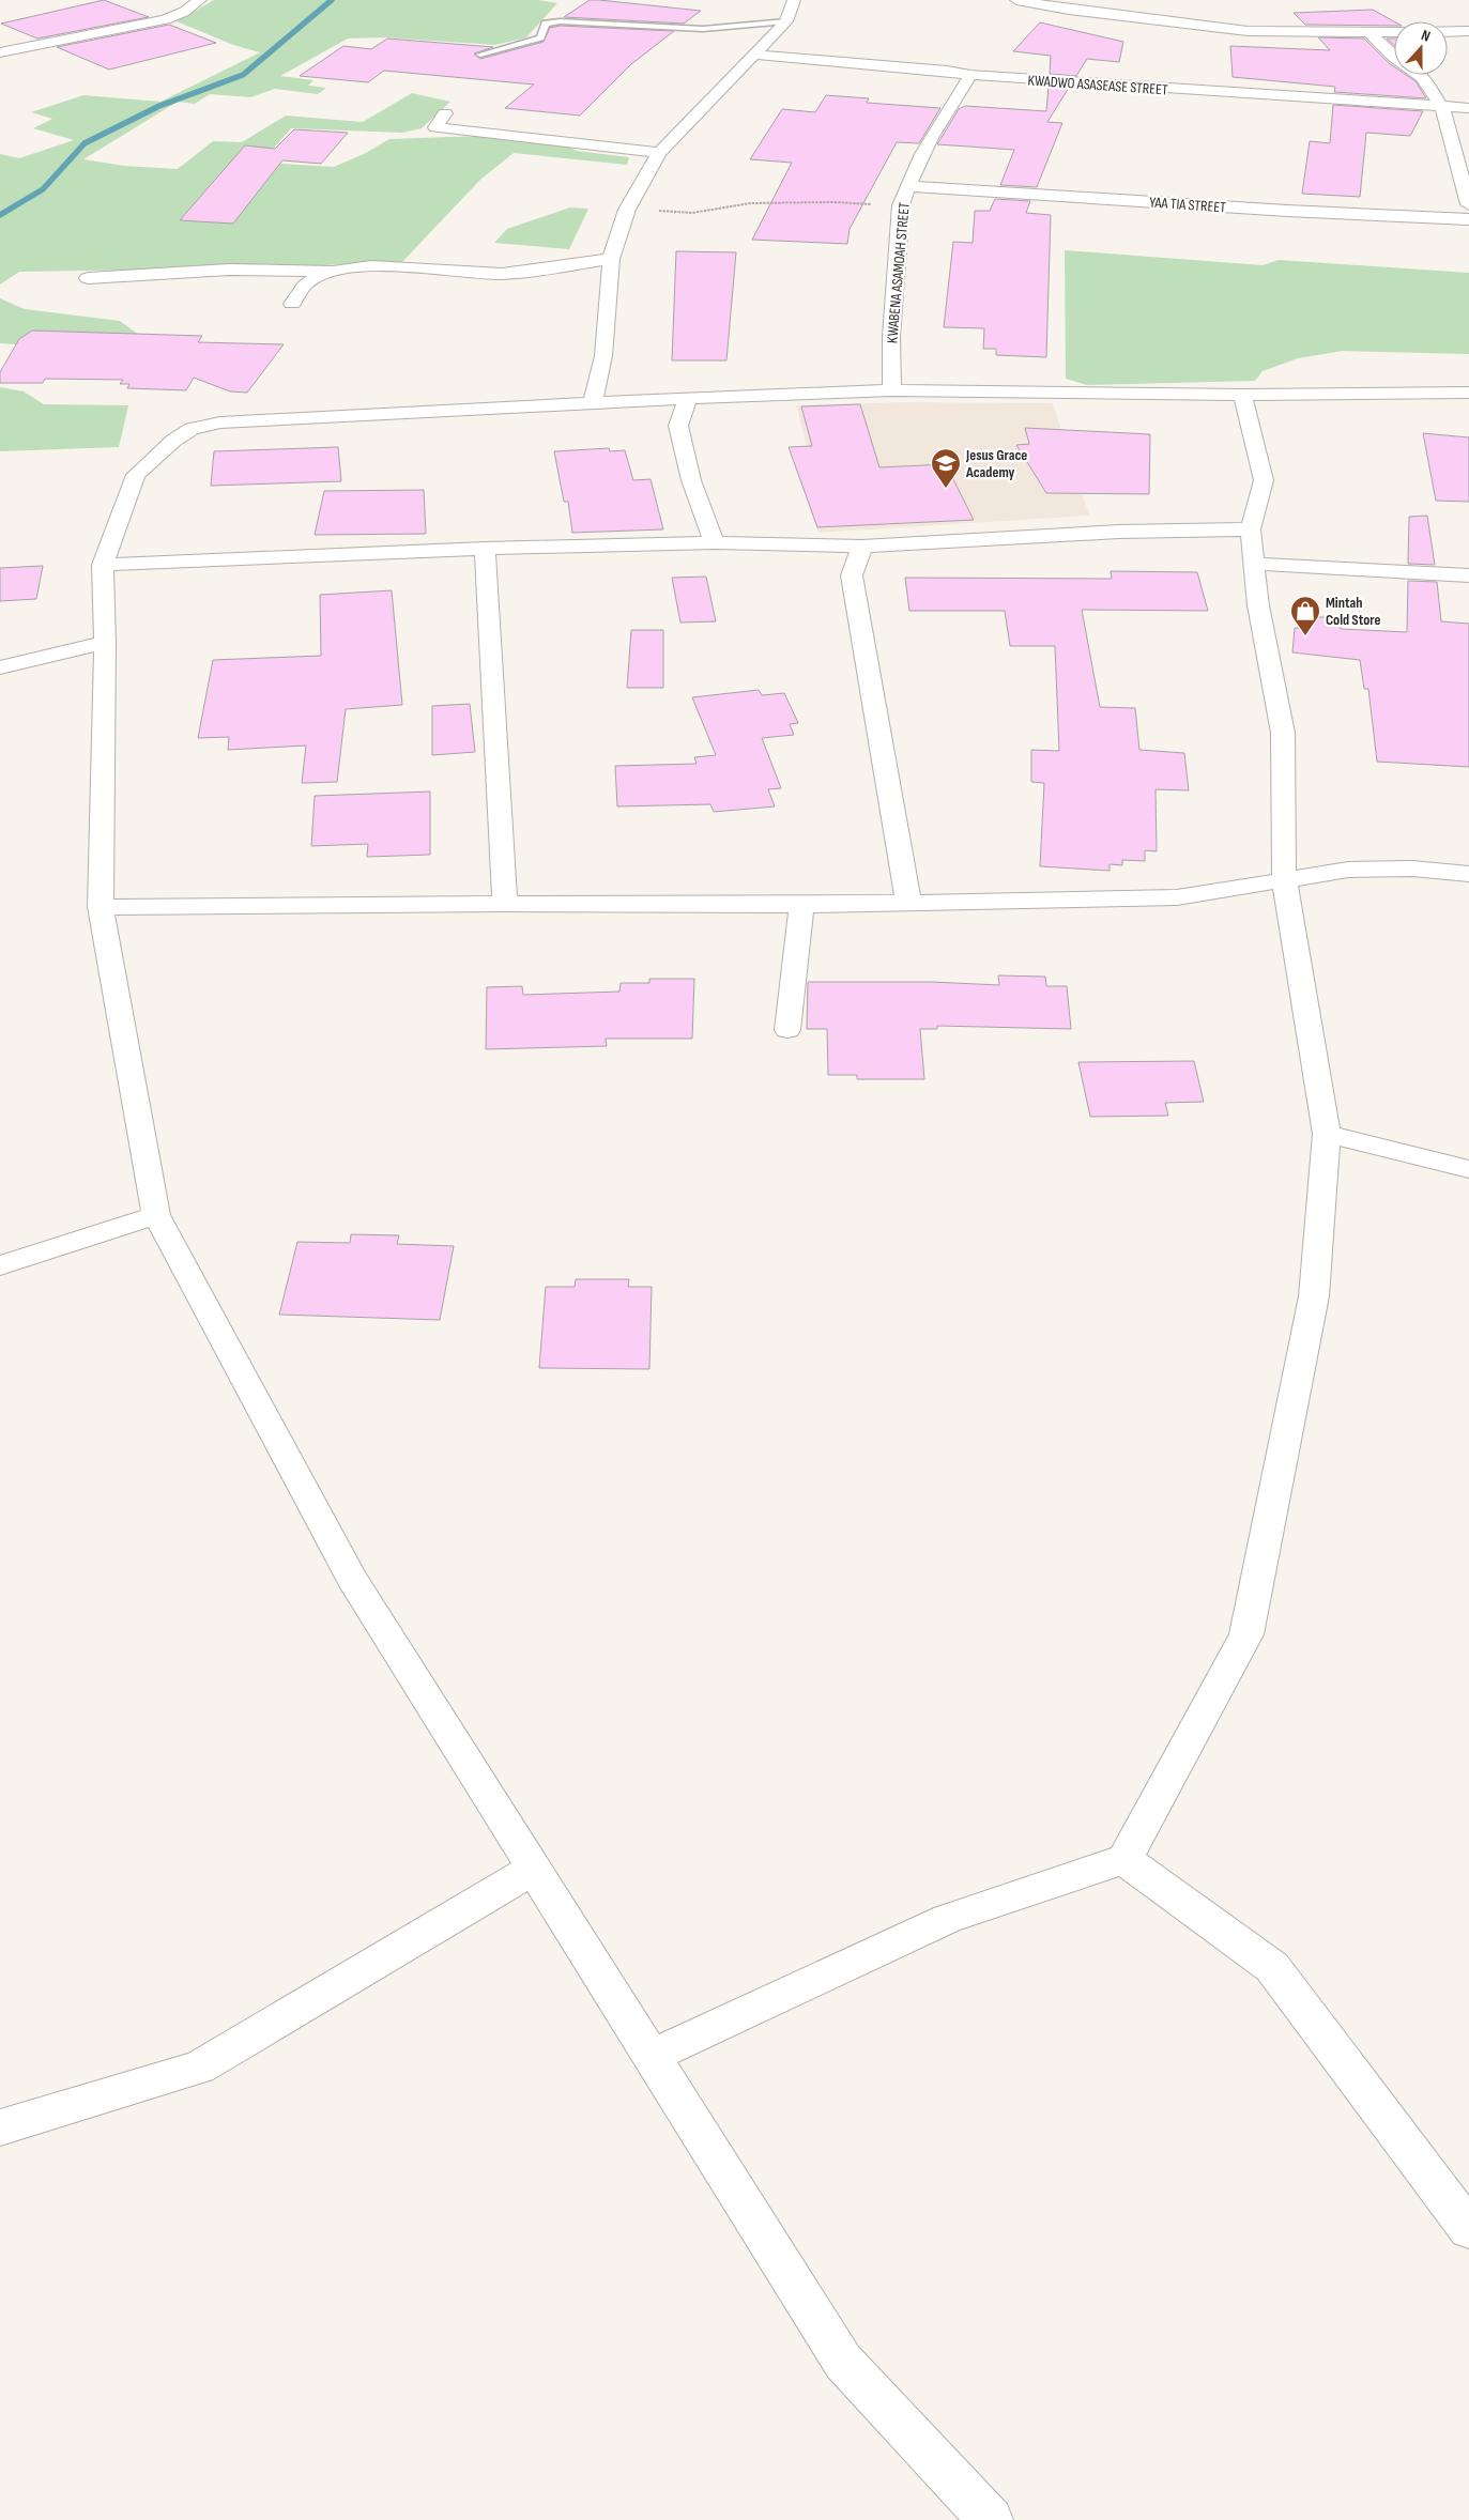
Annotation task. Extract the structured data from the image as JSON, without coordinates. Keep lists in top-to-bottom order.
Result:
{
  "streets": {
    "street": ["KWADWO ASASEASE STREET", "YAA TIA STREET", "KWABENA ASAMOAH STREET"]
  },
  "crossings": [
    ["KWADWO ASASEASE STREET", "KWABENA ASAMOAH STREET"],
    ["YAA TIA STREET", "KWABENA ASAMOAH STREET"]
  ],
  "places": {
    "school or university": ["Jesus Grace Academy"],
    "shop": ["Mintah Cold Store"]
  },
  "north": "top"
}
